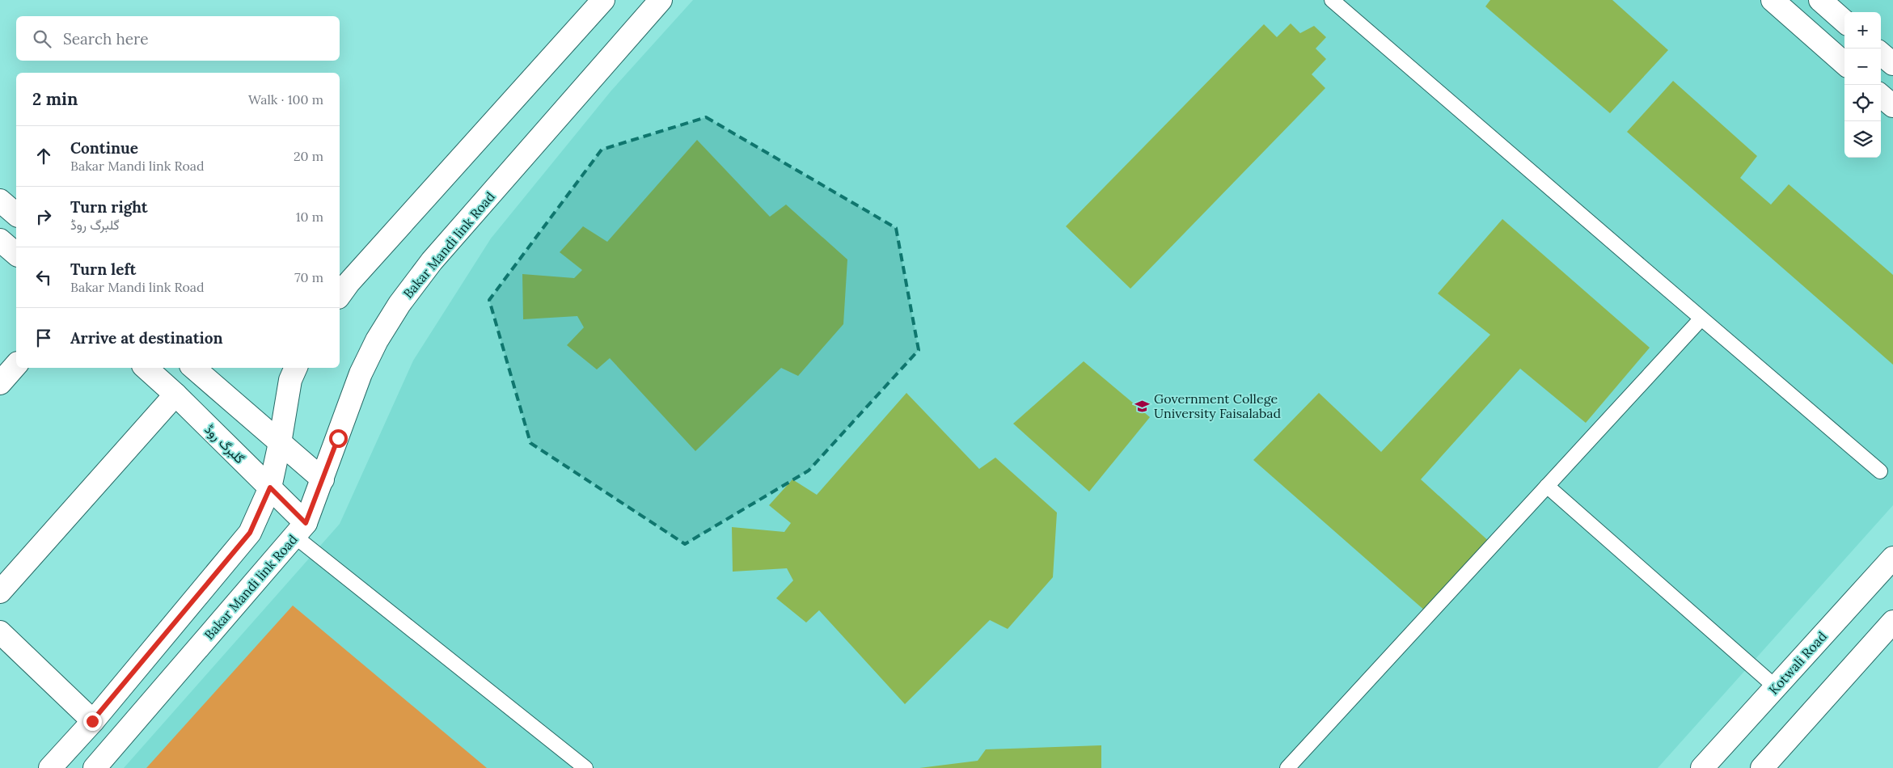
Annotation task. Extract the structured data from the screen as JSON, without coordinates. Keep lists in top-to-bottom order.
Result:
{
  "streets": {
    "main road": ["Bakar Mandi link Road", "گلبرگ روڈ", "Kotwali Road"]
  },
  "crossings": [
    ["Bakar Mandi link Road", "گلبرگ روڈ"]
  ],
  "places": {
    "school or university": ["Government College University Faisalabad"]
  },
  "page": {
    "map_buttons": ["+", "−"],
    "search": "Search here",
    "heading": ["2 min", "Walk · 100 m"],
    "list": [
      ["Continue", "Bakar Mandi link Road", "20 m"],
      ["Turn right", "گلبرگ روڈ", "10 m"],
      ["Turn left", "Bakar Mandi link Road", "70 m"],
      "Arrive at destination"
    ]
  }
}
